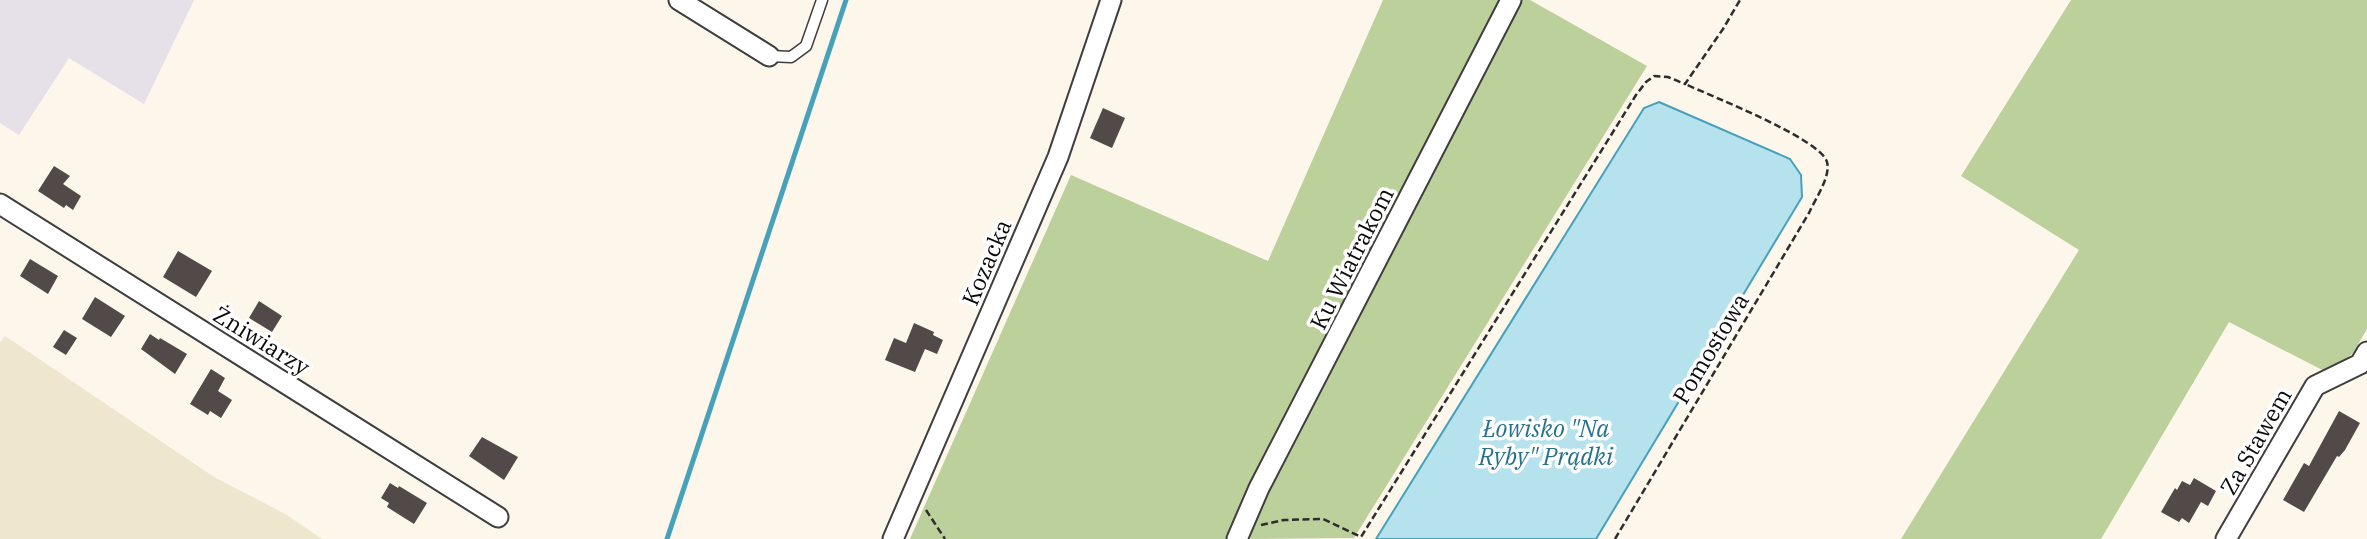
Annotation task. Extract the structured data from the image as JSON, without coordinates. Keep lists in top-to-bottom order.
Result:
{
  "streets": {
    "street": [
      "Ku Wiatrakom",
      "Kozacka",
      "Żniwiarzy",
      "Za Stawem"
    ],
    "path": ["Pomostowa"]
  },
  "water": ["Łowisko \"Na Ryby\" Prądki"]
}
